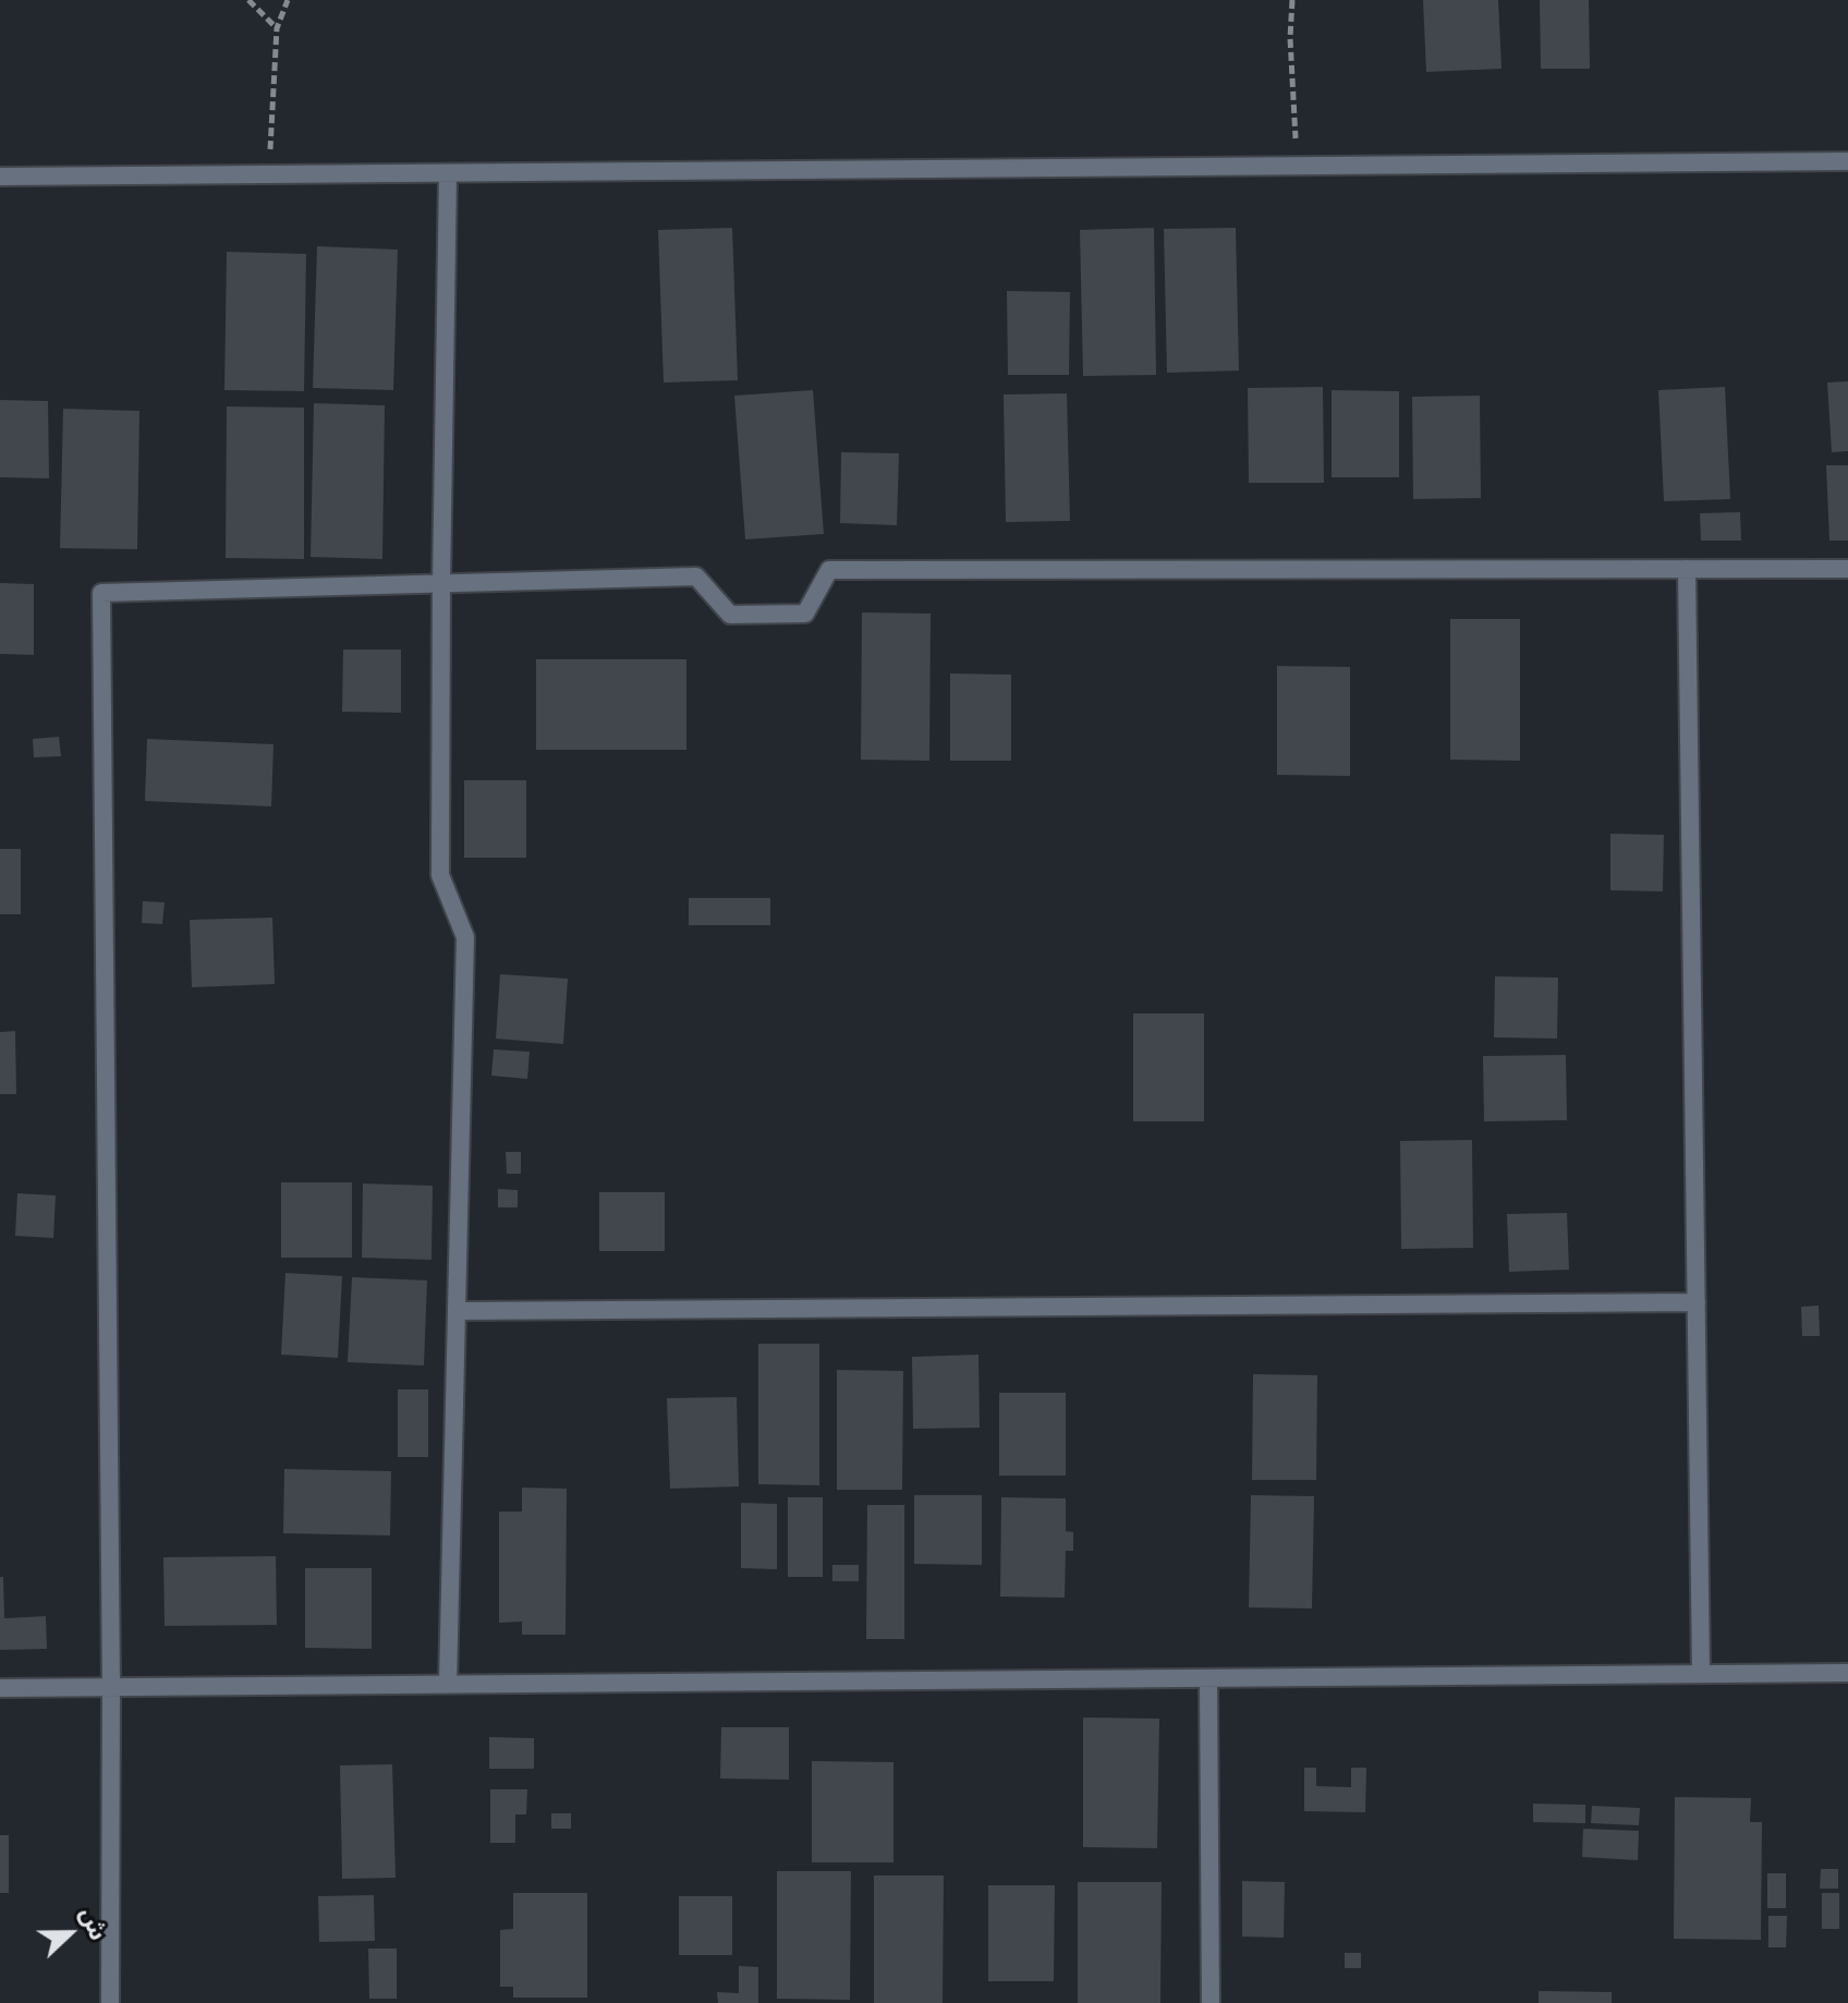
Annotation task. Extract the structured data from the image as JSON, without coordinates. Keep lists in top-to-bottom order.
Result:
{
  "north": "right"
}
